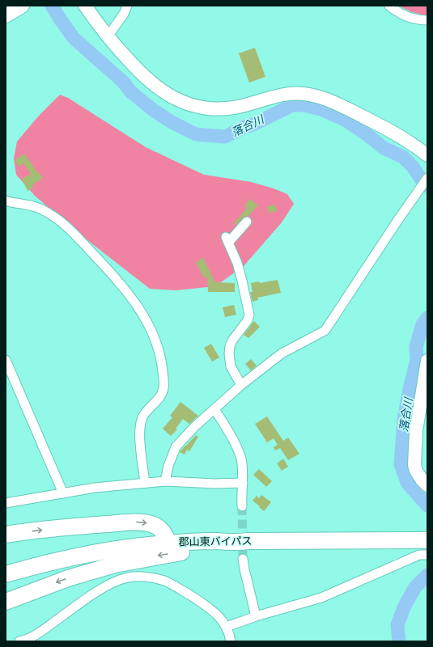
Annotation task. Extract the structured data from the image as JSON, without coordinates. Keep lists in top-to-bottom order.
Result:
{
  "streets": {
    "highway": ["郡山東バイパス"]
  },
  "water": ["落合川"]
}
